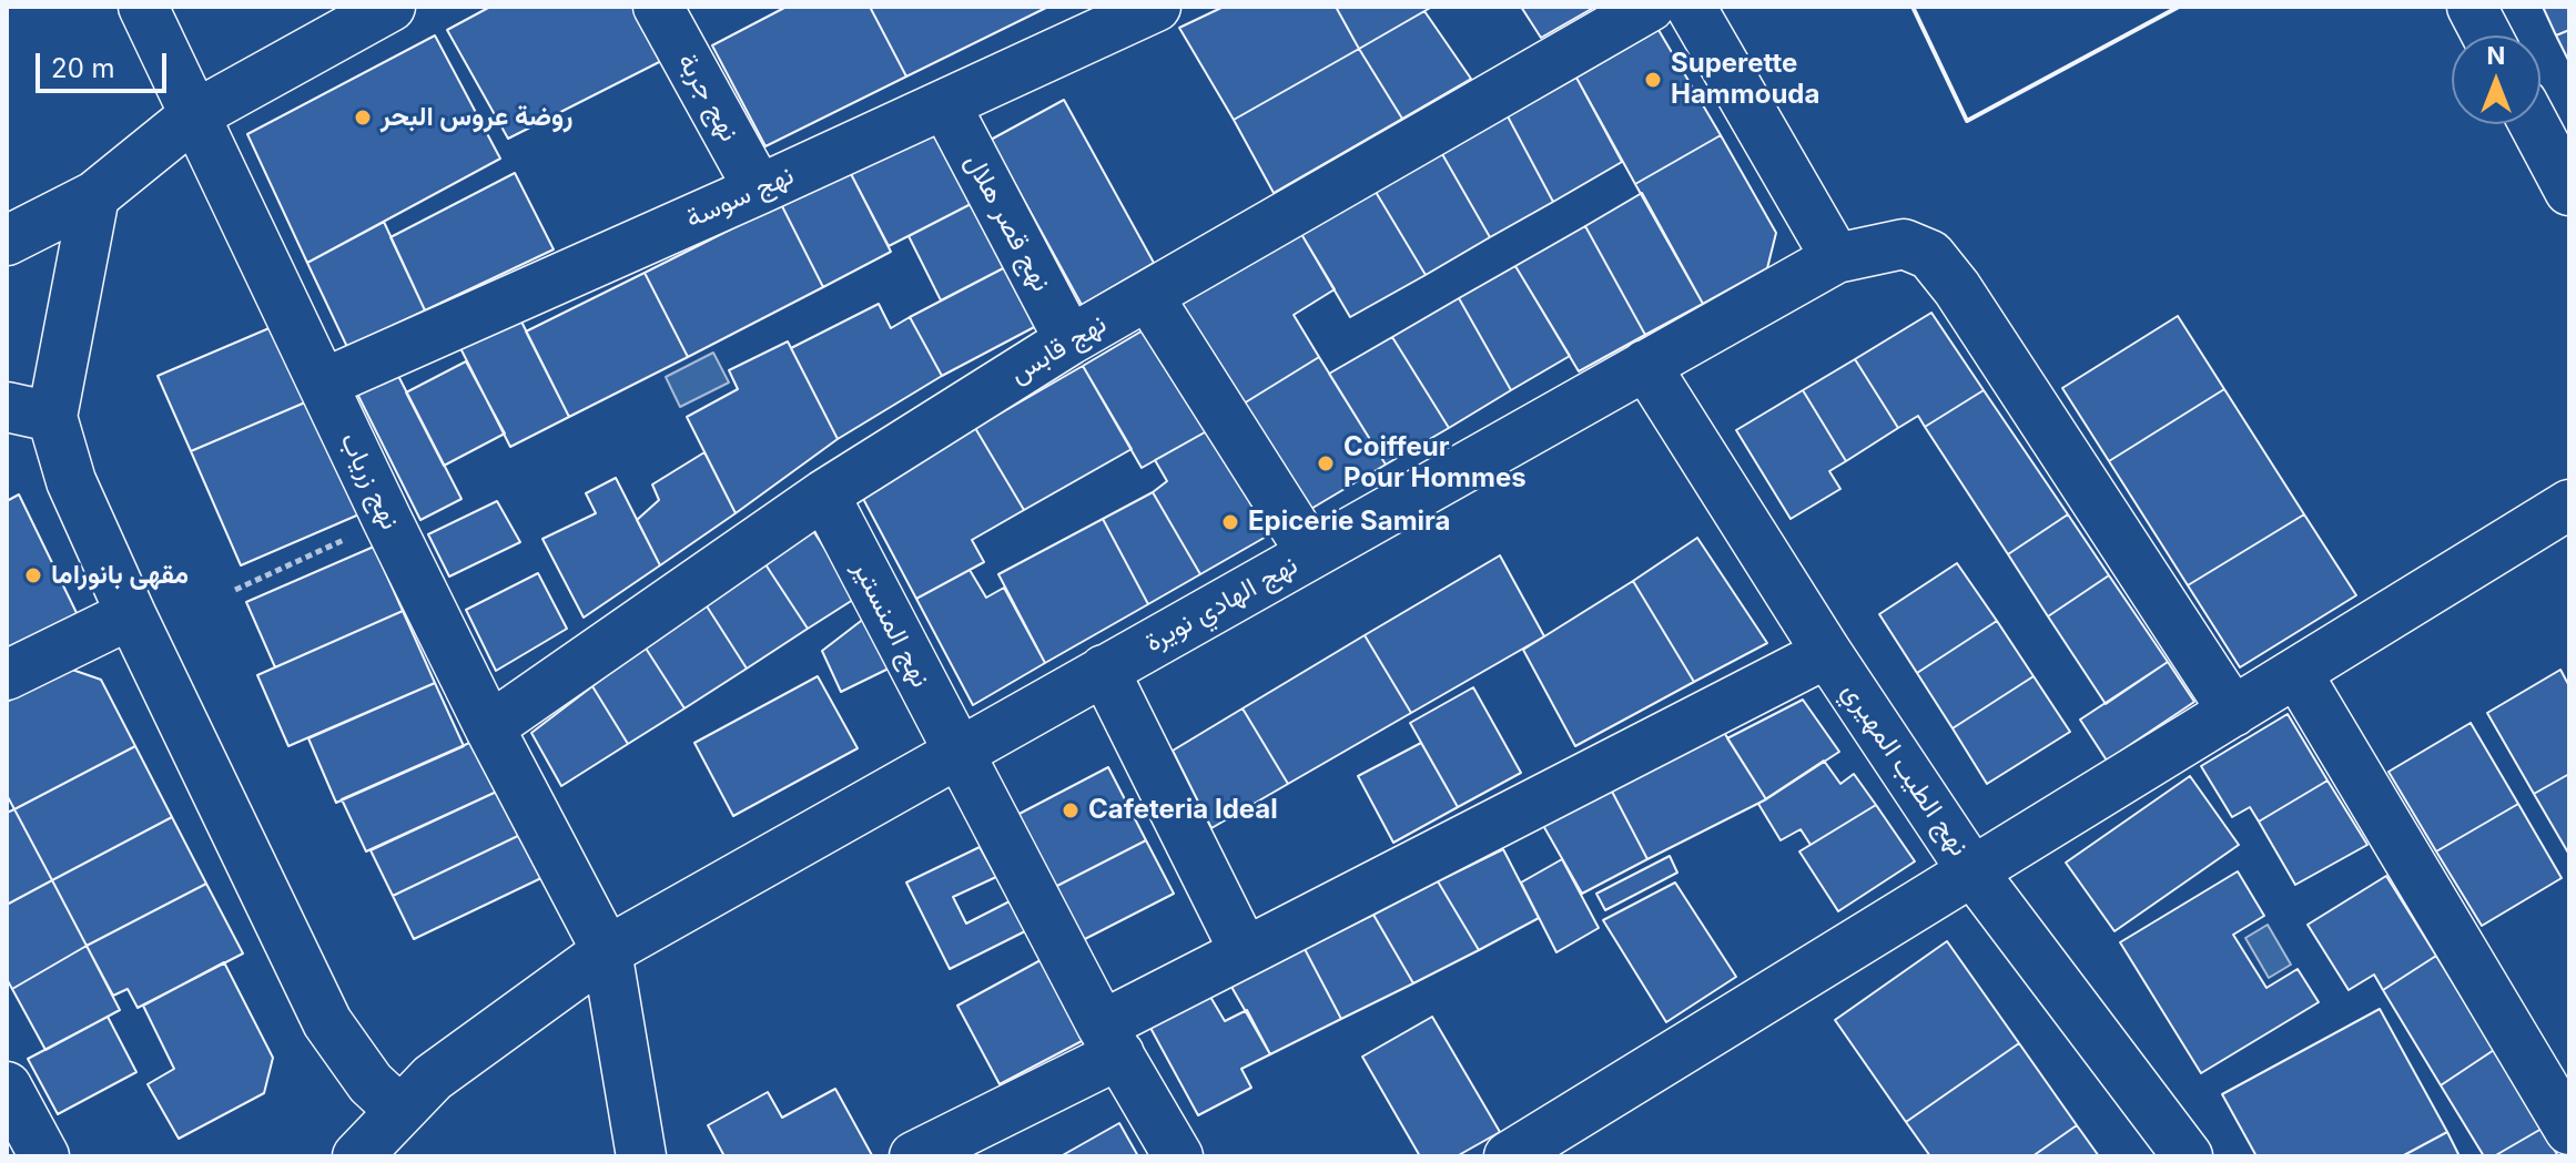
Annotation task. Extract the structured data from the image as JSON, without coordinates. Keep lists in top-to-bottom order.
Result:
{
  "streets": {
    "street": [
      "نهج جربة",
      "نهج سوسة",
      "نهج قصر هلال",
      "نهج قابس",
      "نهج زرياب",
      "نهج الهادي نويرة",
      "نهج المنستير",
      "نهج الطيب المهيري"
    ]
  },
  "crossings": [
    ["نهج جربة", "نهج سوسة"],
    ["نهج سوسة", "نهج قصر هلال"],
    ["نهج سوسة", "نهج زرياب"],
    ["نهج قصر هلال", "نهج قابس"],
    ["نهج قابس", "نهج زرياب"],
    ["نهج قابس", "نهج المنستير"],
    ["نهج زرياب", "نهج الهادي نويرة"],
    ["نهج الهادي نويرة", "نهج المنستير"],
    ["نهج الهادي نويرة", "نهج الطيب المهيري"]
  ],
  "places": [
    "Superette Hammouda",
    "روضة عروس البحر",
    "Coiffeur Pour Hommes",
    "Epicerie Samira",
    "مقهى بانوراما",
    "Cafeteria Ideal"
  ],
  "scale_bar": "20 m",
  "north": "top"
}
